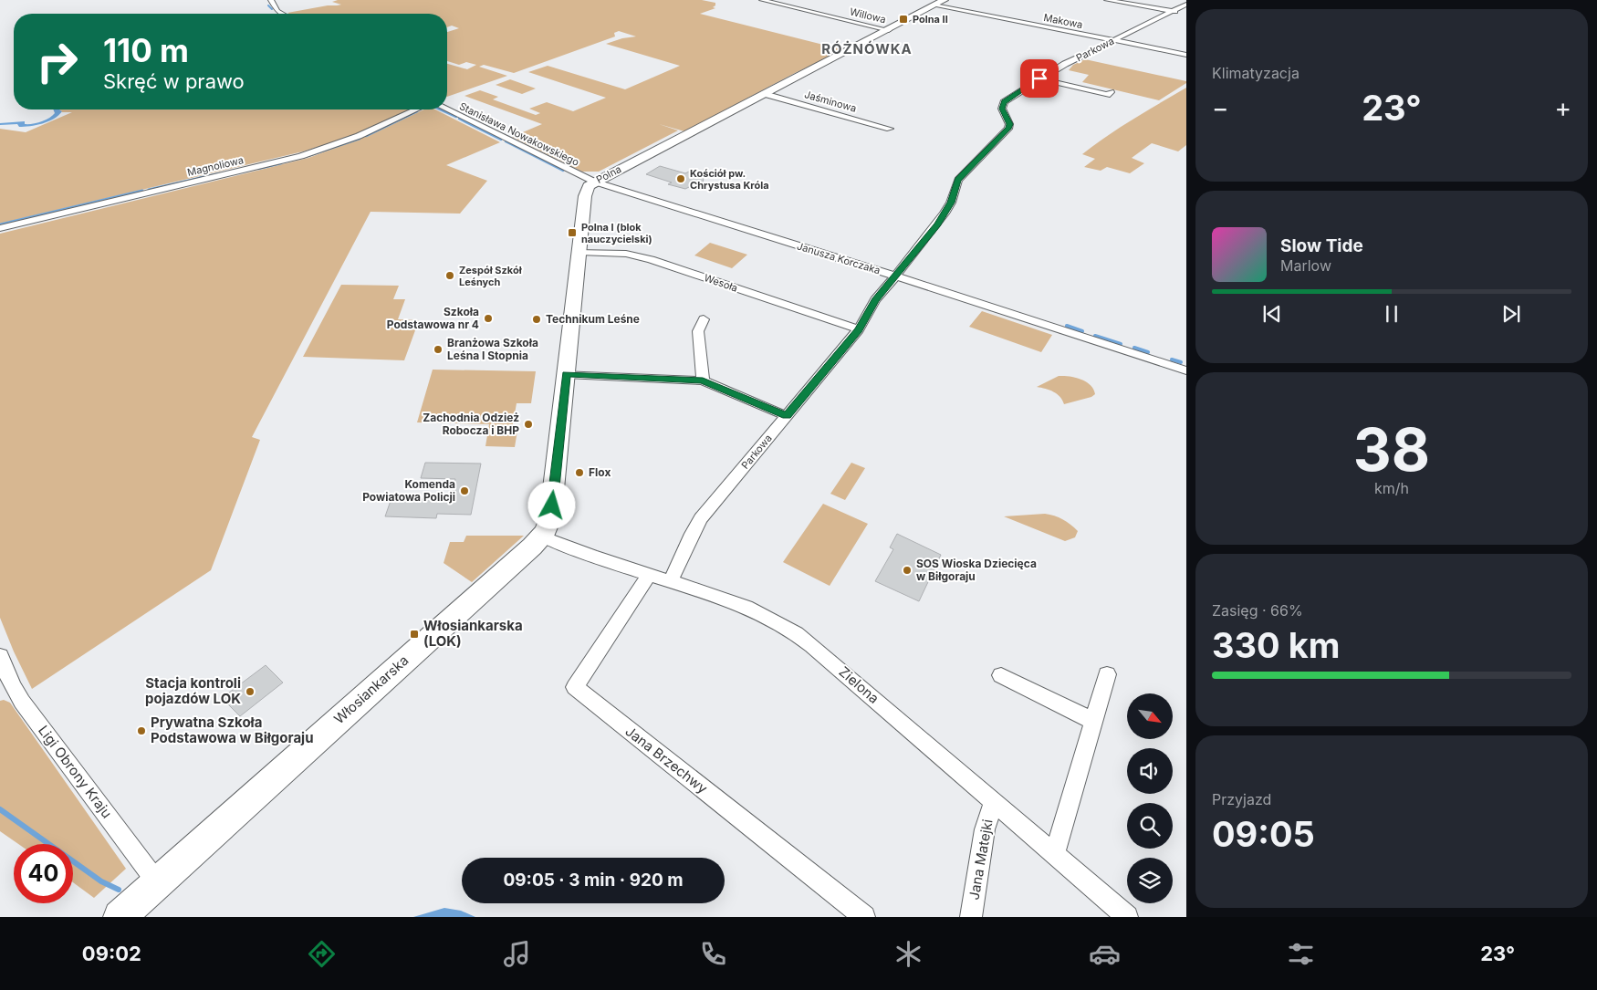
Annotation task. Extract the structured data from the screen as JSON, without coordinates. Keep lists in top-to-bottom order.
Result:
{
  "streets": {
    "street": [
      "Willowa",
      "Makowa",
      "Parkowa",
      "Jaśminowa",
      "Stanisława Nowakowskiego",
      "Magnoliowa",
      "Polna",
      "Janusza Korczaka",
      "Wesoła",
      "Zielona",
      "Włosiankarska",
      "Jana Brzechwy",
      "Ligi Obrony Kraju",
      "Jana Matejki"
    ]
  },
  "crossings": [
    ["Willowa", "Polna"],
    ["Makowa", "Parkowa"],
    ["Makowa", "Polna"],
    ["Parkowa", "Janusza Korczaka"],
    ["Parkowa", "Wesoła"],
    ["Parkowa", "Zielona"],
    ["Jaśminowa", "Polna"],
    ["Stanisława Nowakowskiego", "Polna"],
    ["Stanisława Nowakowskiego", "Janusza Korczaka"],
    ["Polna", "Janusza Korczaka"],
    ["Polna", "Wesoła"],
    ["Polna", "Zielona"],
    ["Polna", "Włosiankarska"],
    ["Zielona", "Włosiankarska"],
    ["Zielona", "Jana Brzechwy"],
    ["Zielona", "Jana Matejki"],
    ["Włosiankarska", "Ligi Obrony Kraju"]
  ],
  "districts": ["RÓŻNÓWKA"],
  "places": {
    "transit": ["Polna II", "Polna I (blok nauczycielski)", "Włosiankarska (LOK)"],
    "other": [
      "Kościół pw. Chrystusa Króla",
      "Zespół Szkół Leśnych",
      "Szkoła Podstawowa nr 4",
      "Technikum Leśne",
      "Branżowa Szkoła Leśna I Stopnia",
      "Zachodnia Odzież Robocza i BHP",
      "Flox",
      "Komenda Powiatowa Policji",
      "SOS Wioska Dziecięca w Biłgoraju",
      "Stacja kontroli pojazdów LOK",
      "Prywatna Szkoła Podstawowa w Biłgoraju"
    ]
  },
  "north": "bottom right",
  "page": {
    "tile": [
      "Klimatyzacja",
      ["38", "km/h"],
      ["Zasięg · 66%", "330 km"],
      ["Przyjazd", "09:05"]
    ],
    "turn": ["110 m", "Skręć w prawo"],
    "heat": ["−", "23°", "+"],
    "song": ["Slow Tide", "Marlow"],
    "limit": "40",
    "trip": "09:05 · 3 min · 920 m",
    "tabs": ["09:02", "23°"]
  }
}
